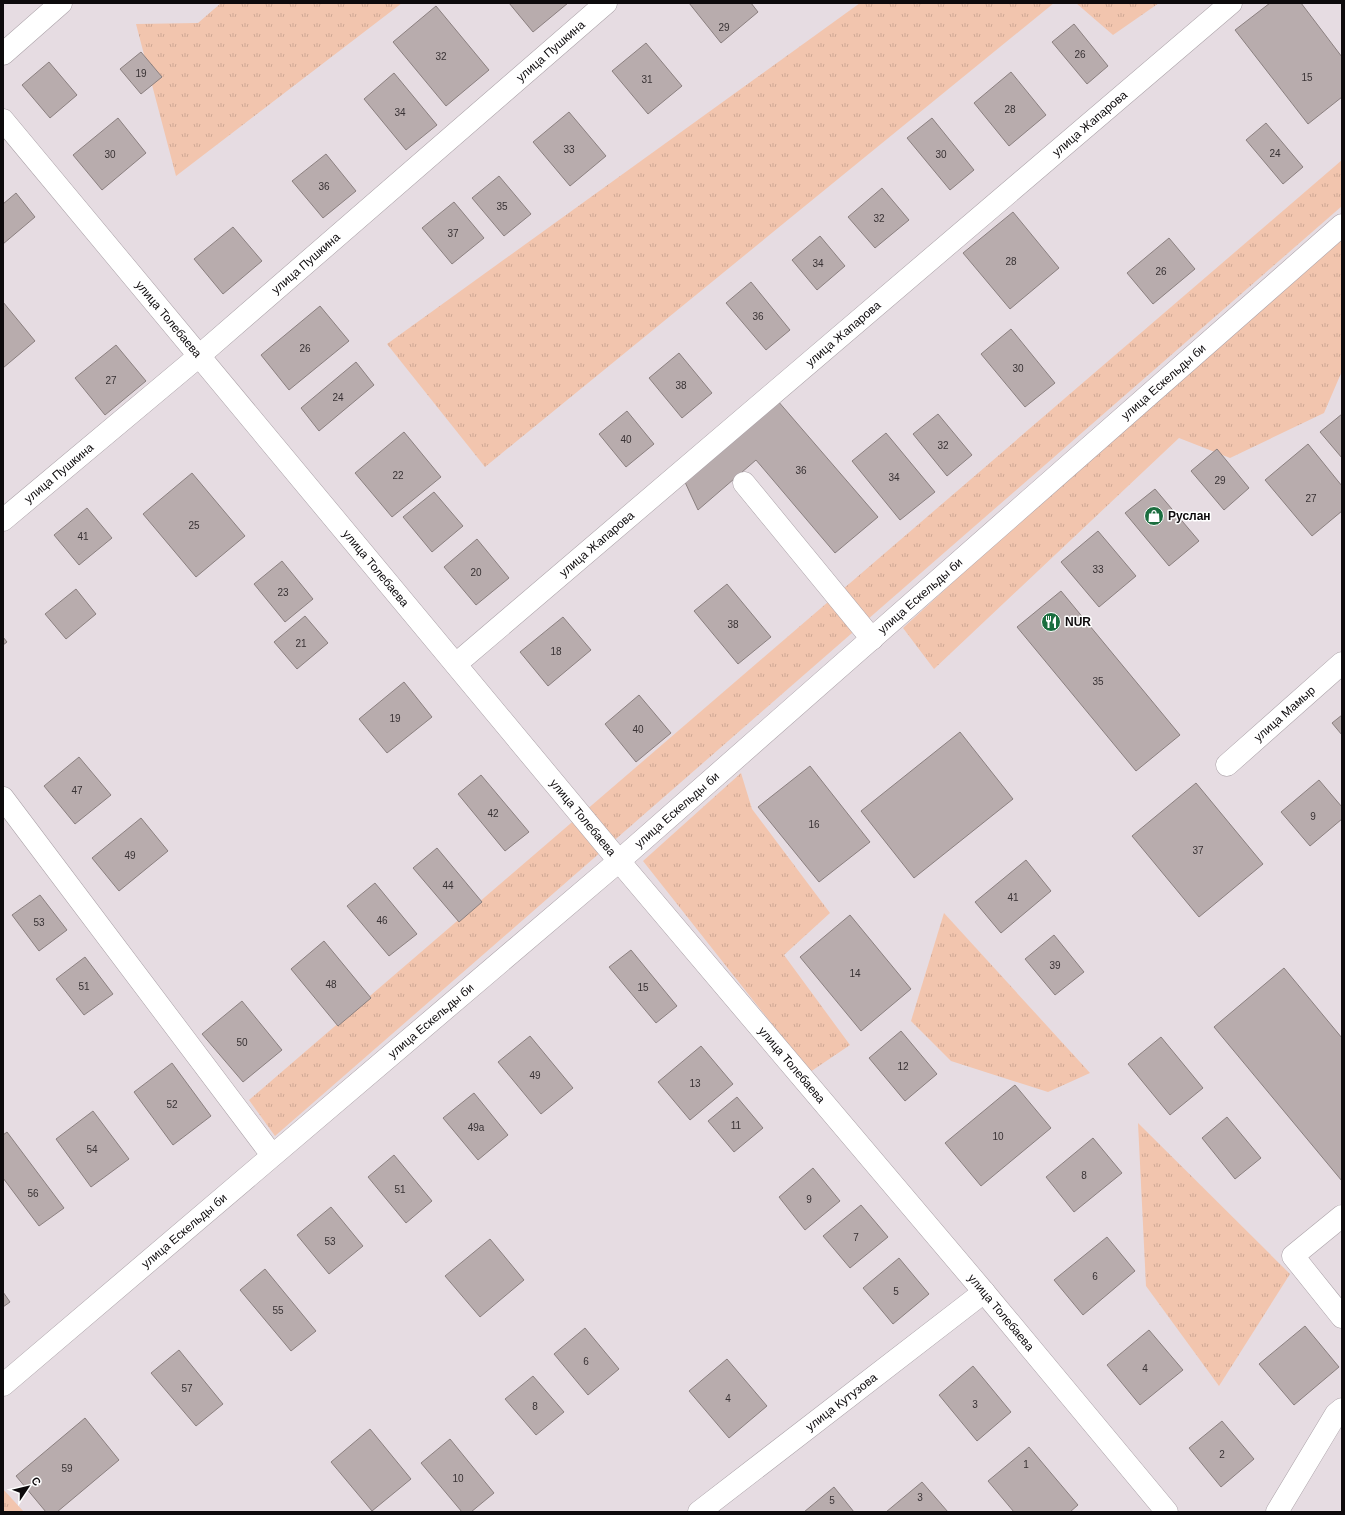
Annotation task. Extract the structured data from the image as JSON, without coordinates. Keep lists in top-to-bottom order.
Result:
{
  "streets": {
    "street": [
      "улица Пушкина",
      "улица Жапарова",
      "улица Толебаева",
      "улица Ескельды би",
      "улица Мамыр",
      "улица Кутузова"
    ]
  },
  "crossings": [
    ["улица Пушкина", "улица Толебаева"],
    ["улица Жапарова", "улица Толебаева"],
    ["улица Толебаева", "улица Ескельды би"],
    ["улица Толебаева", "улица Кутузова"]
  ],
  "places": {
    "shop": ["Руслан"],
    "restaurant": ["NUR"]
  },
  "house_numbers": [
    "29",
    "26",
    "32",
    "19",
    "15",
    "31",
    "28",
    "34",
    "33",
    "24",
    "30",
    "30",
    "36",
    "35",
    "32",
    "37",
    "28",
    "34",
    "26",
    "36",
    "26",
    "30",
    "27",
    "38",
    "24",
    "40",
    "32",
    "36",
    "22",
    "34",
    "29",
    "27",
    "25",
    "41",
    "33",
    "20",
    "23",
    "38",
    "21",
    "18",
    "35",
    "19",
    "40",
    "47",
    "42",
    "9",
    "16",
    "37",
    "49",
    "44",
    "41",
    "46",
    "53",
    "39",
    "14",
    "48",
    "51",
    "15",
    "50",
    "12",
    "49",
    "13",
    "52",
    "11",
    "49а",
    "10",
    "54",
    "8",
    "51",
    "56",
    "9",
    "7",
    "53",
    "6",
    "5",
    "55",
    "6",
    "4",
    "57",
    "4",
    "3",
    "8",
    "2",
    "1",
    "59",
    "10",
    "3",
    "5"
  ],
  "north": "top right"
}
